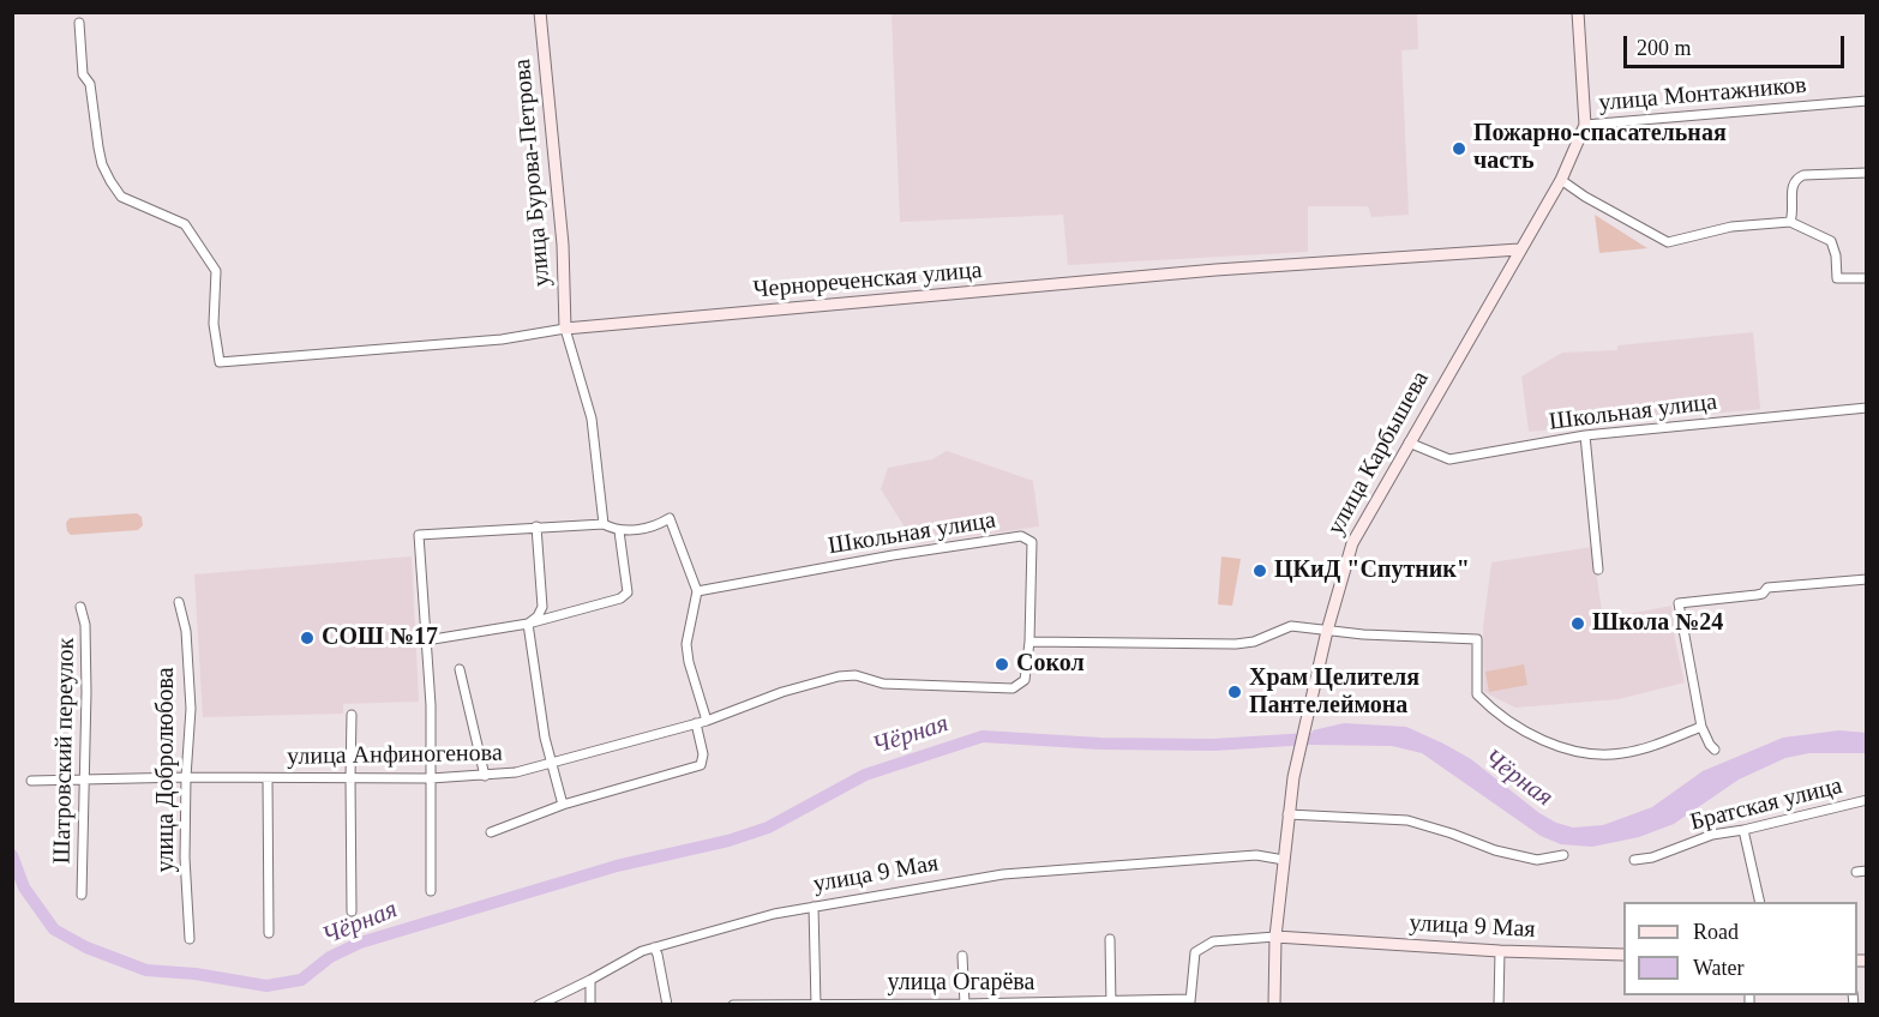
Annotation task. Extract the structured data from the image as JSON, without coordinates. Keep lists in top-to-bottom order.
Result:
{
  "streets": {
    "main road": [
      "улица Бурова-Петрова",
      "Чернореченская улица",
      "улица Карбышева",
      "улица 9 Мая"
    ],
    "street": [
      "улица Монтажников",
      "Школьная улица",
      "Шатровский переулок",
      "улица Анфиногенова",
      "улица Добролюбова",
      "Братская улица",
      "улица Огарёва"
    ]
  },
  "crossings": [
    ["улица Монтажников", "улица Карбышева"],
    ["улица Бурова-Петрова", "Чернореченская улица"],
    ["Чернореченская улица", "улица Карбышева"],
    ["Школьная улица", "улица Карбышева"],
    ["Школьная улица", "улица Анфиногенова"],
    ["улица Карбышева", "улица 9 Мая"],
    ["Шатровский переулок", "улица Анфиногенова"],
    ["улица Анфиногенова", "улица Добролюбова"]
  ],
  "water": ["Чёрная"],
  "places": [
    "Пожарно-спасательная часть",
    "ЦКиД \"Спутник\"",
    "Школа №24",
    "СОШ №17",
    "Сокол",
    "Храм Целителя Пантелеймона"
  ],
  "legend": ["Road", "Water"],
  "scale_bar": "200 m"
}
